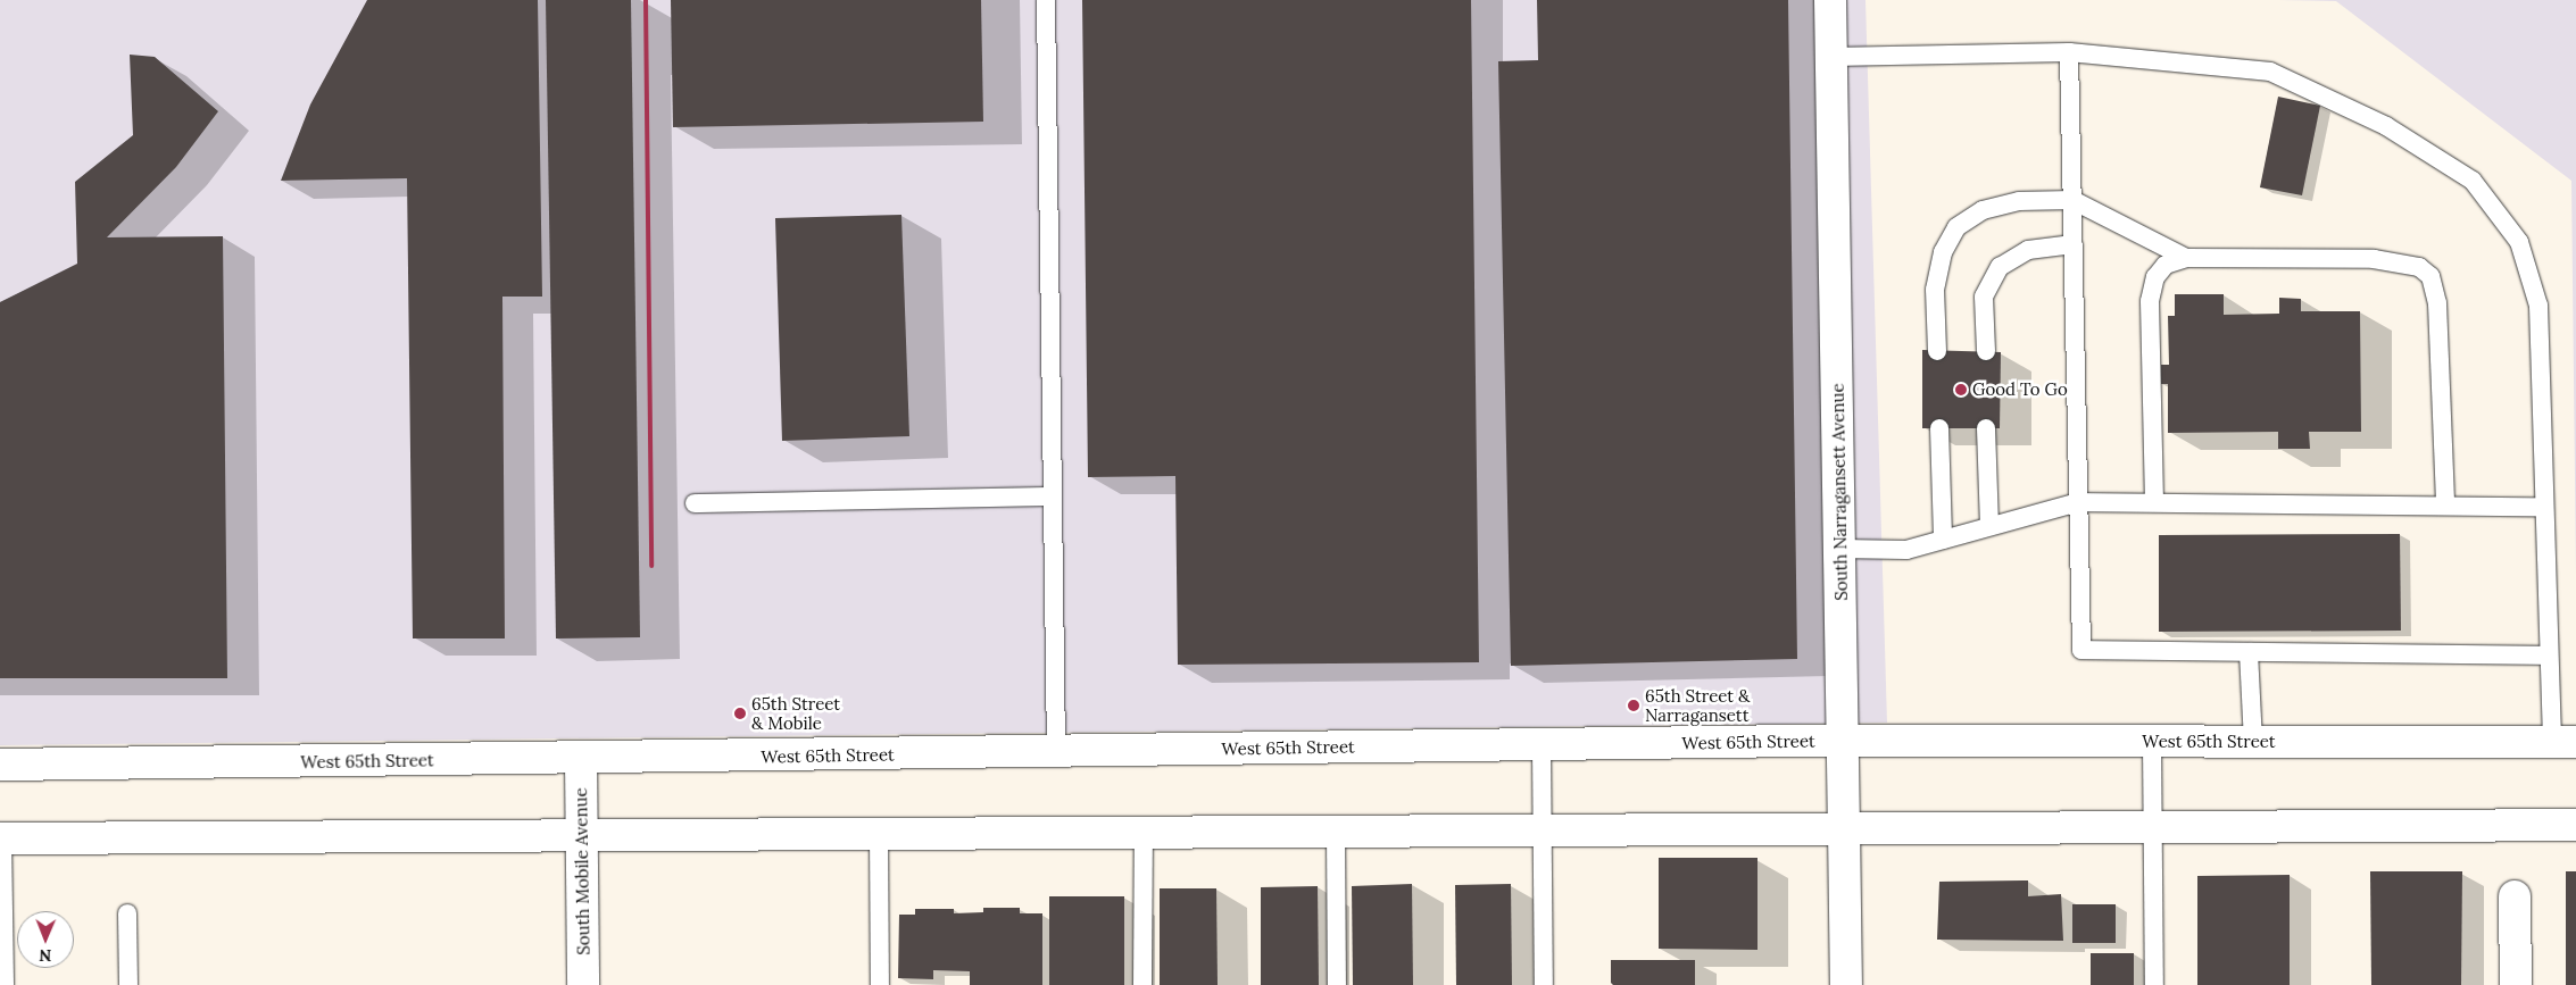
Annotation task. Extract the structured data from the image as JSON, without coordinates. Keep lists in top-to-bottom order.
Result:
{
  "streets": {
    "street": ["South Narragansett Avenue", "West 65th Street", "South Mobile Avenue"]
  },
  "crossings": [
    ["South Narragansett Avenue", "West 65th Street"],
    ["West 65th Street", "South Mobile Avenue"]
  ],
  "places": ["Good To Go", "65th Street & Narragansett", "65th Street & Mobile"],
  "north": "bottom"
}
